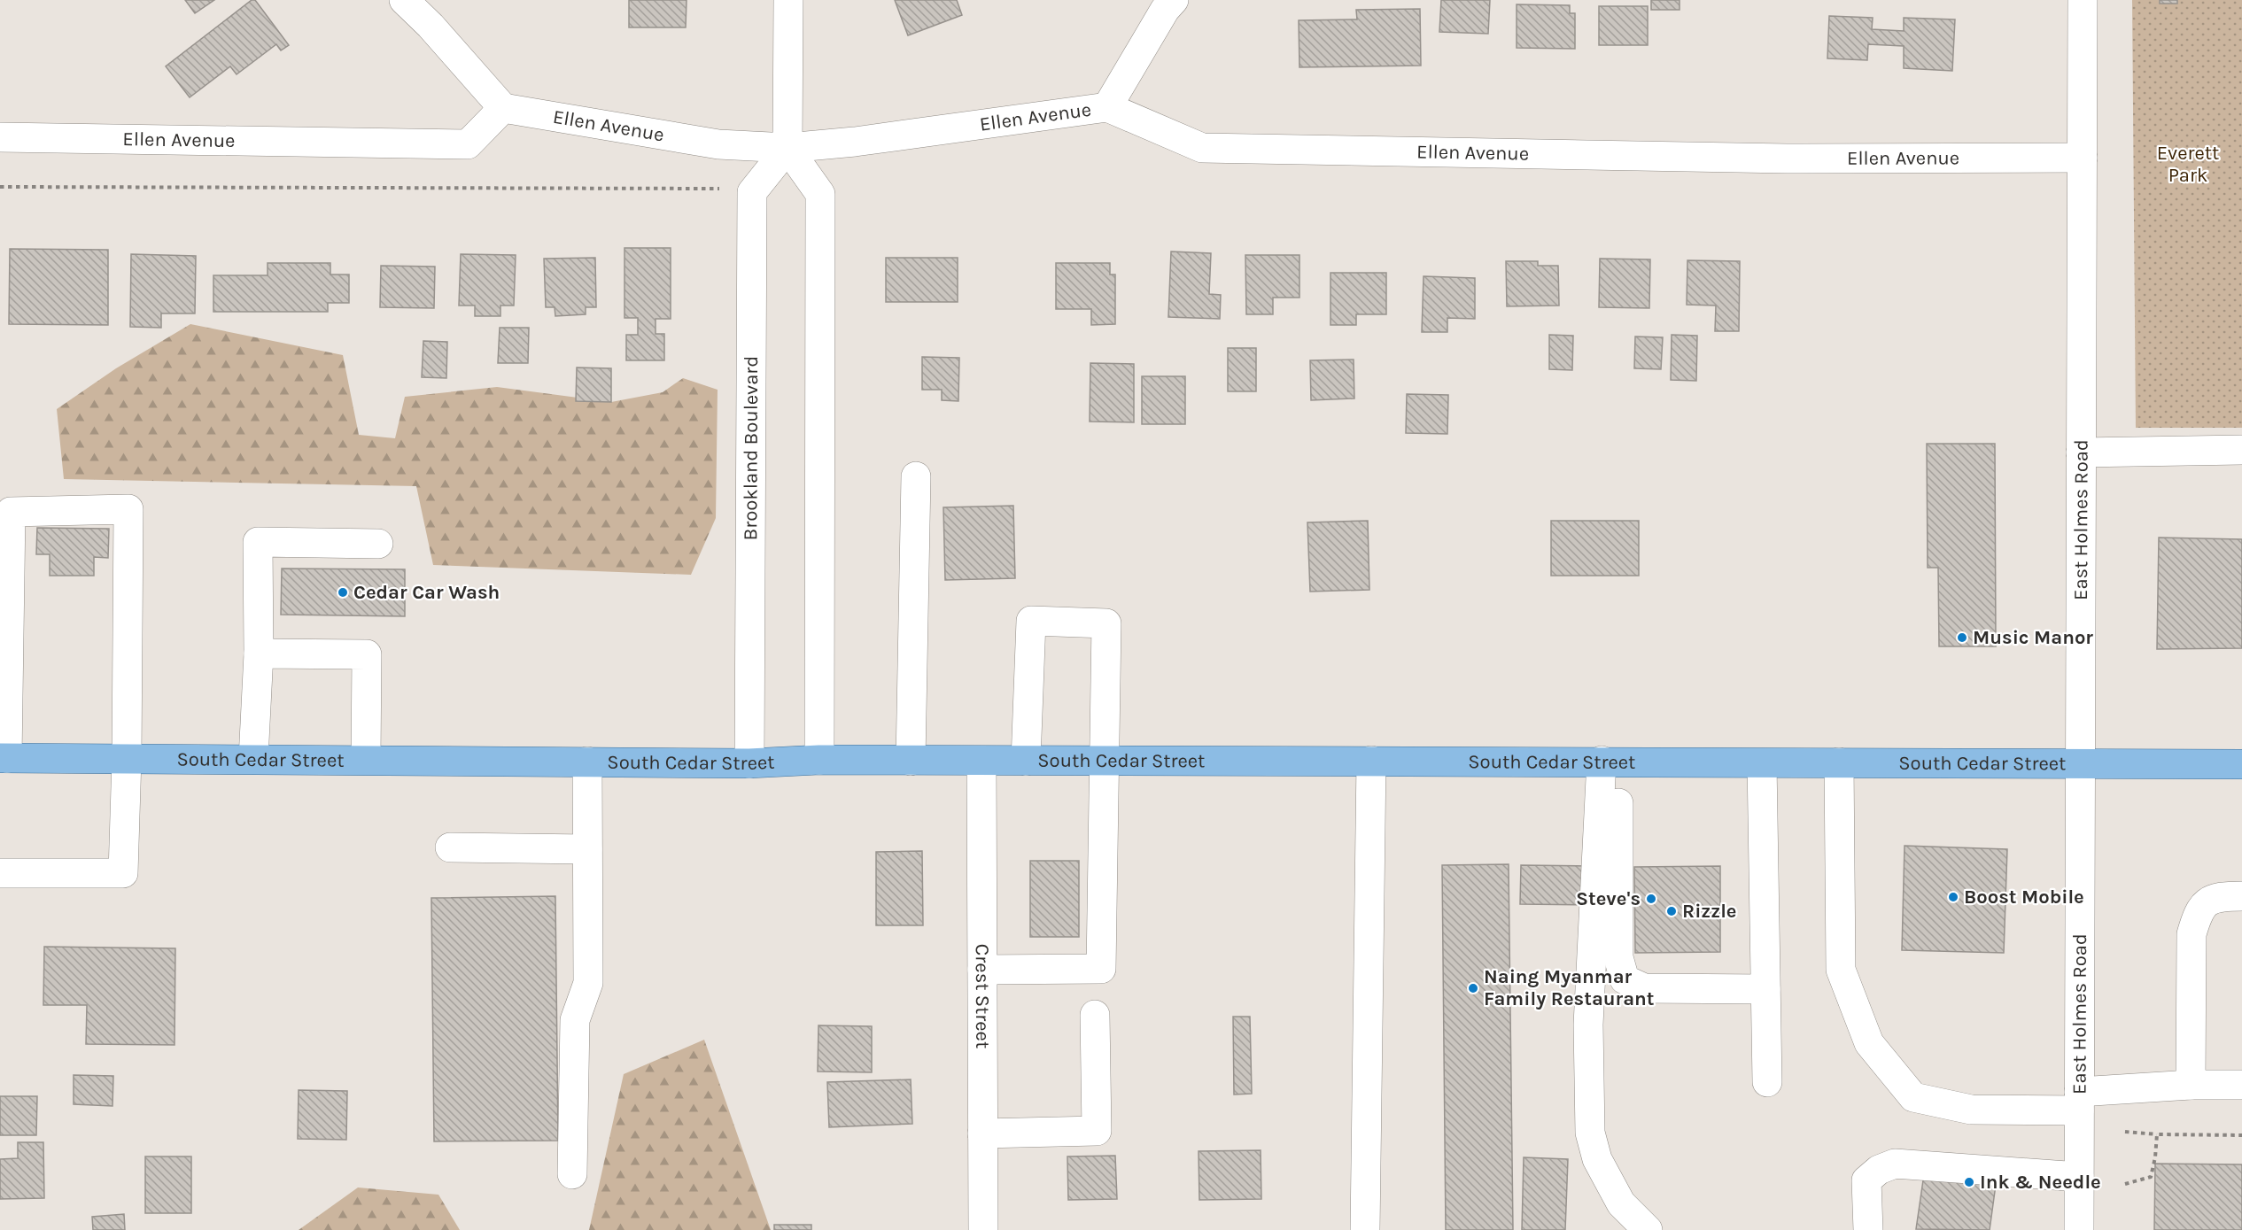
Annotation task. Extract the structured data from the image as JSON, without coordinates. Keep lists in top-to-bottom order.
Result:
{
  "streets": {
    "main road": ["South Cedar Street"],
    "street": [
      "Ellen Avenue",
      "Brookland Boulevard",
      "East Holmes Road",
      "Crest Street"
    ]
  },
  "crossings": [
    ["Ellen Avenue", "Brookland Boulevard"],
    ["Ellen Avenue", "East Holmes Road"],
    ["Brookland Boulevard", "South Cedar Street"],
    ["East Holmes Road", "South Cedar Street"],
    ["South Cedar Street", "Crest Street"]
  ],
  "parks": ["Everett Park"],
  "places": [
    "Cedar Car Wash",
    "Music Manor",
    "Boost Mobile",
    "Steve's",
    "Rizzle",
    "Naing Myanmar Family Restaurant",
    "Ink & Needle"
  ]
}
